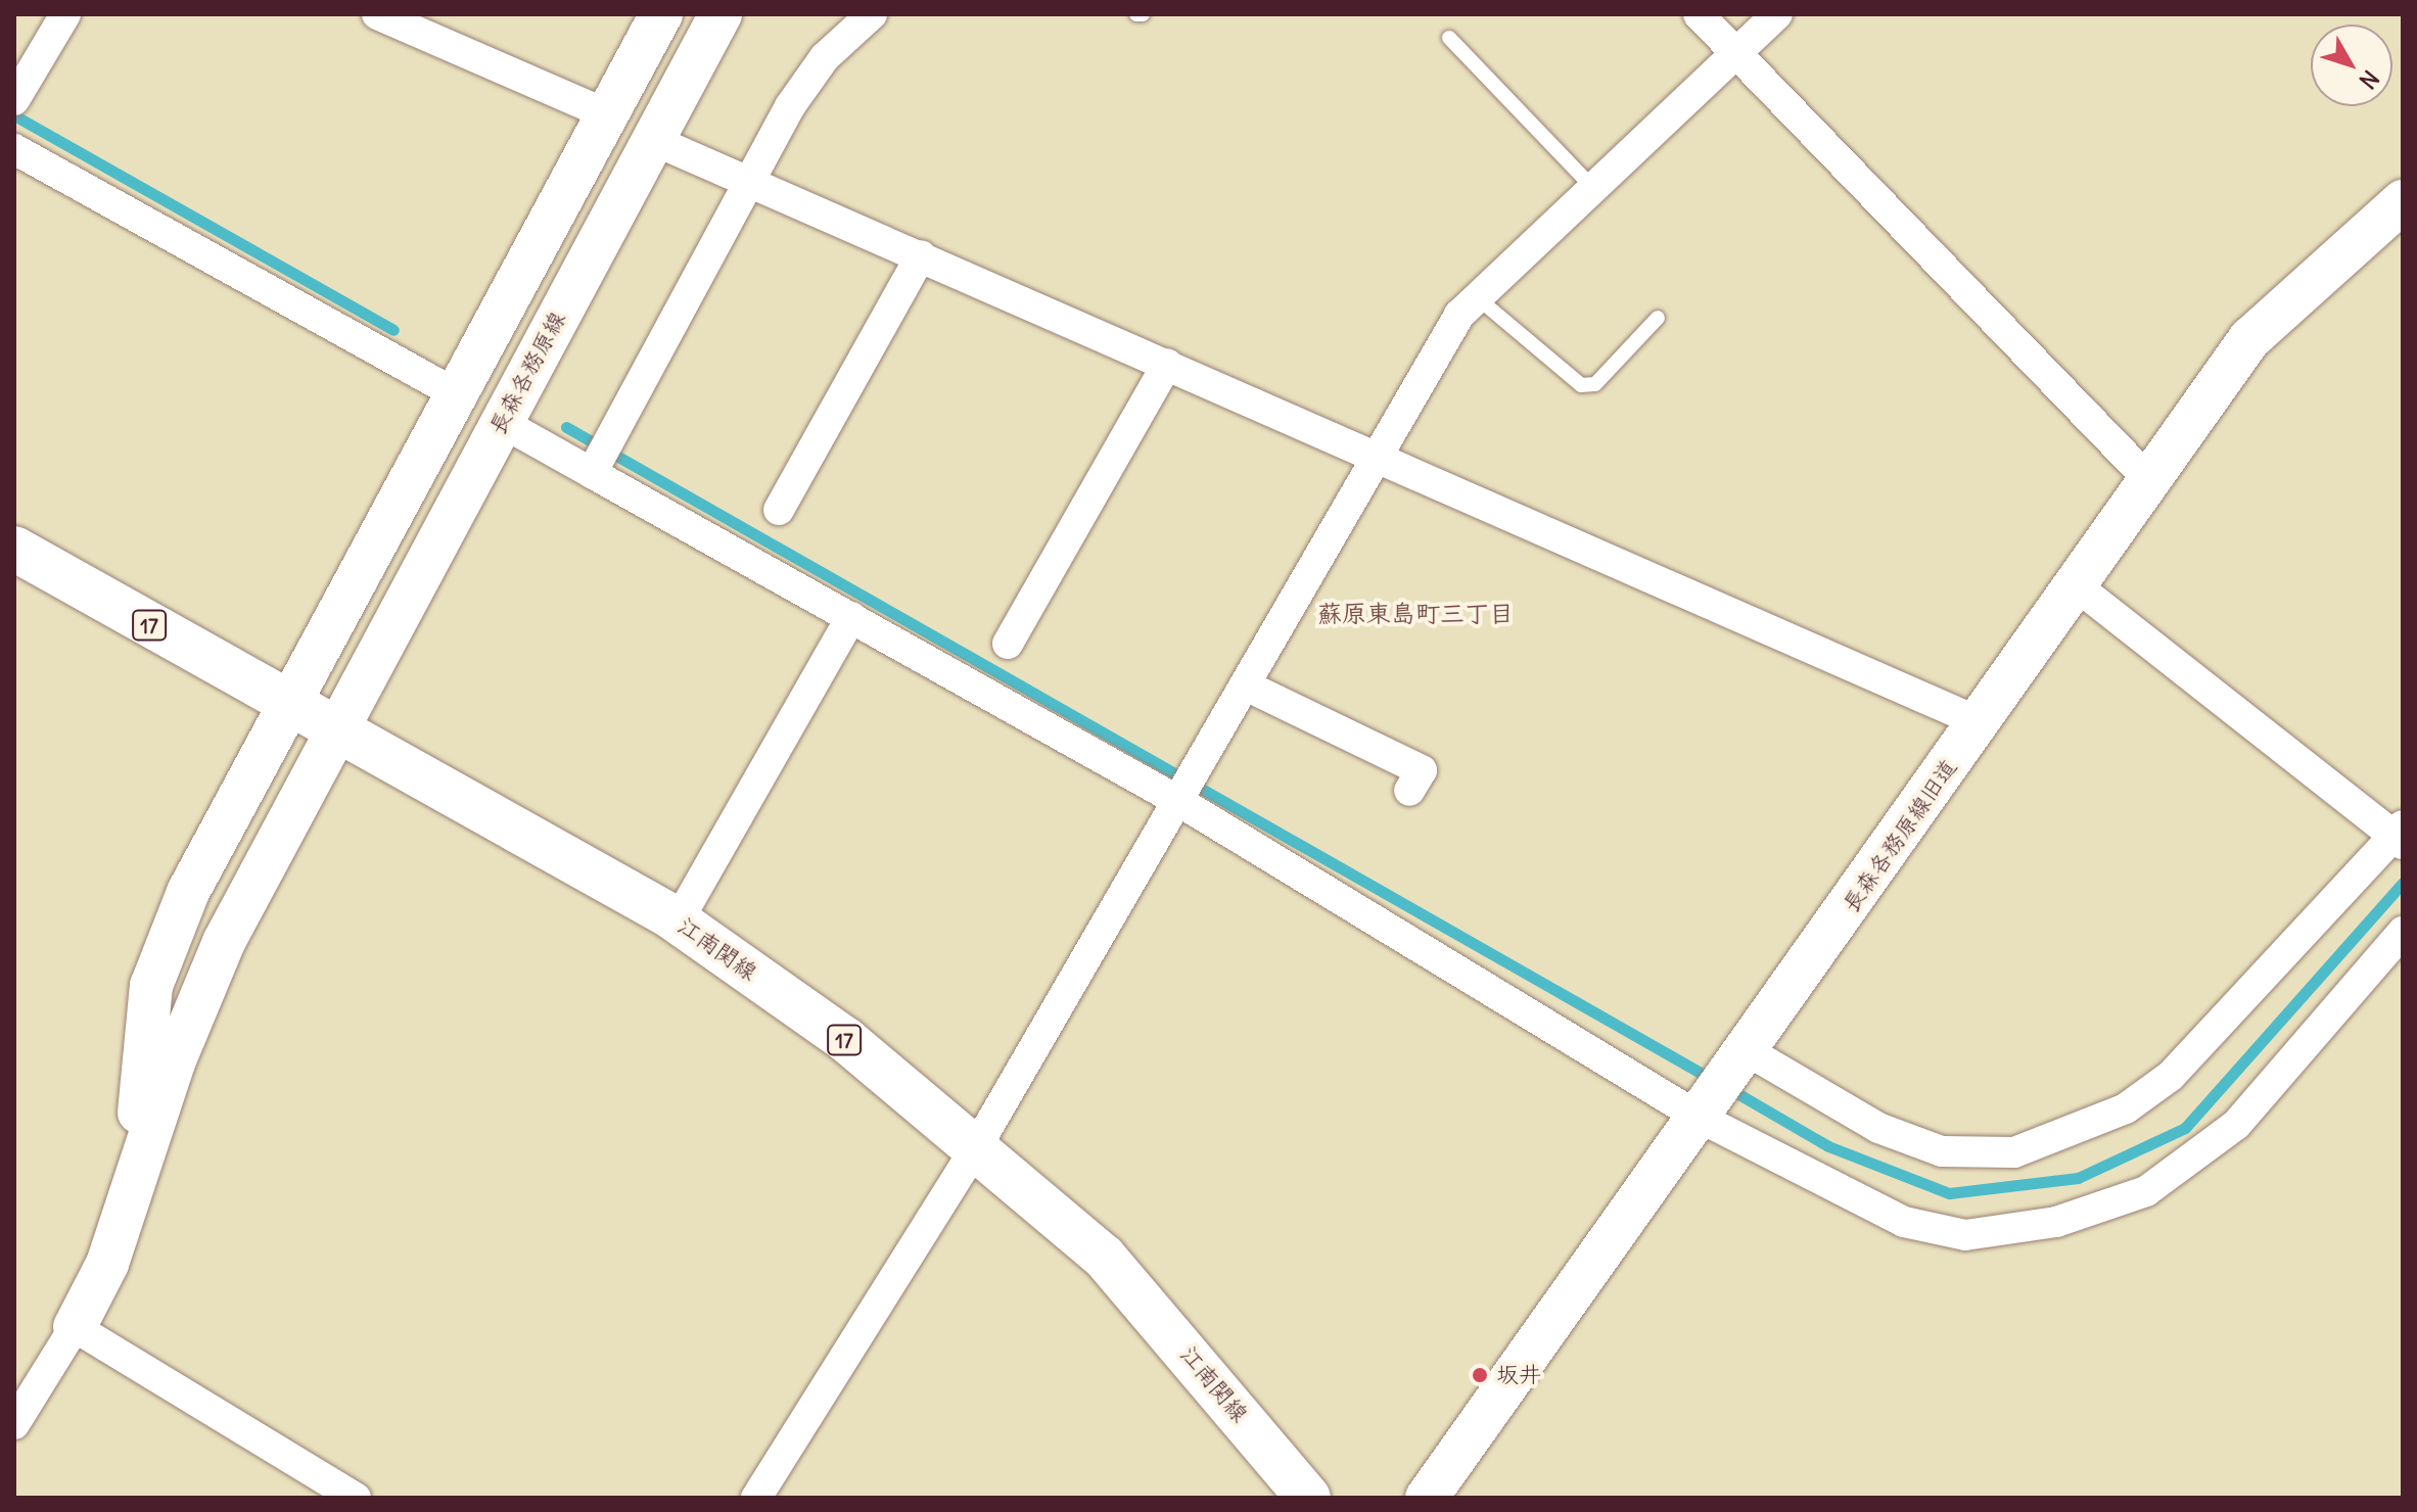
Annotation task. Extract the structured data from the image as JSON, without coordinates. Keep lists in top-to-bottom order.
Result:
{
  "streets": {
    "main road": ["17", "江南関線"],
    "street": ["長森各務原線", "長森各務原線旧道"]
  },
  "crossings": [
    ["長森各務原線", "江南関線"]
  ],
  "districts": ["蘇原東島町三丁目"],
  "places": ["坂井"],
  "north": "bottom right"
}
